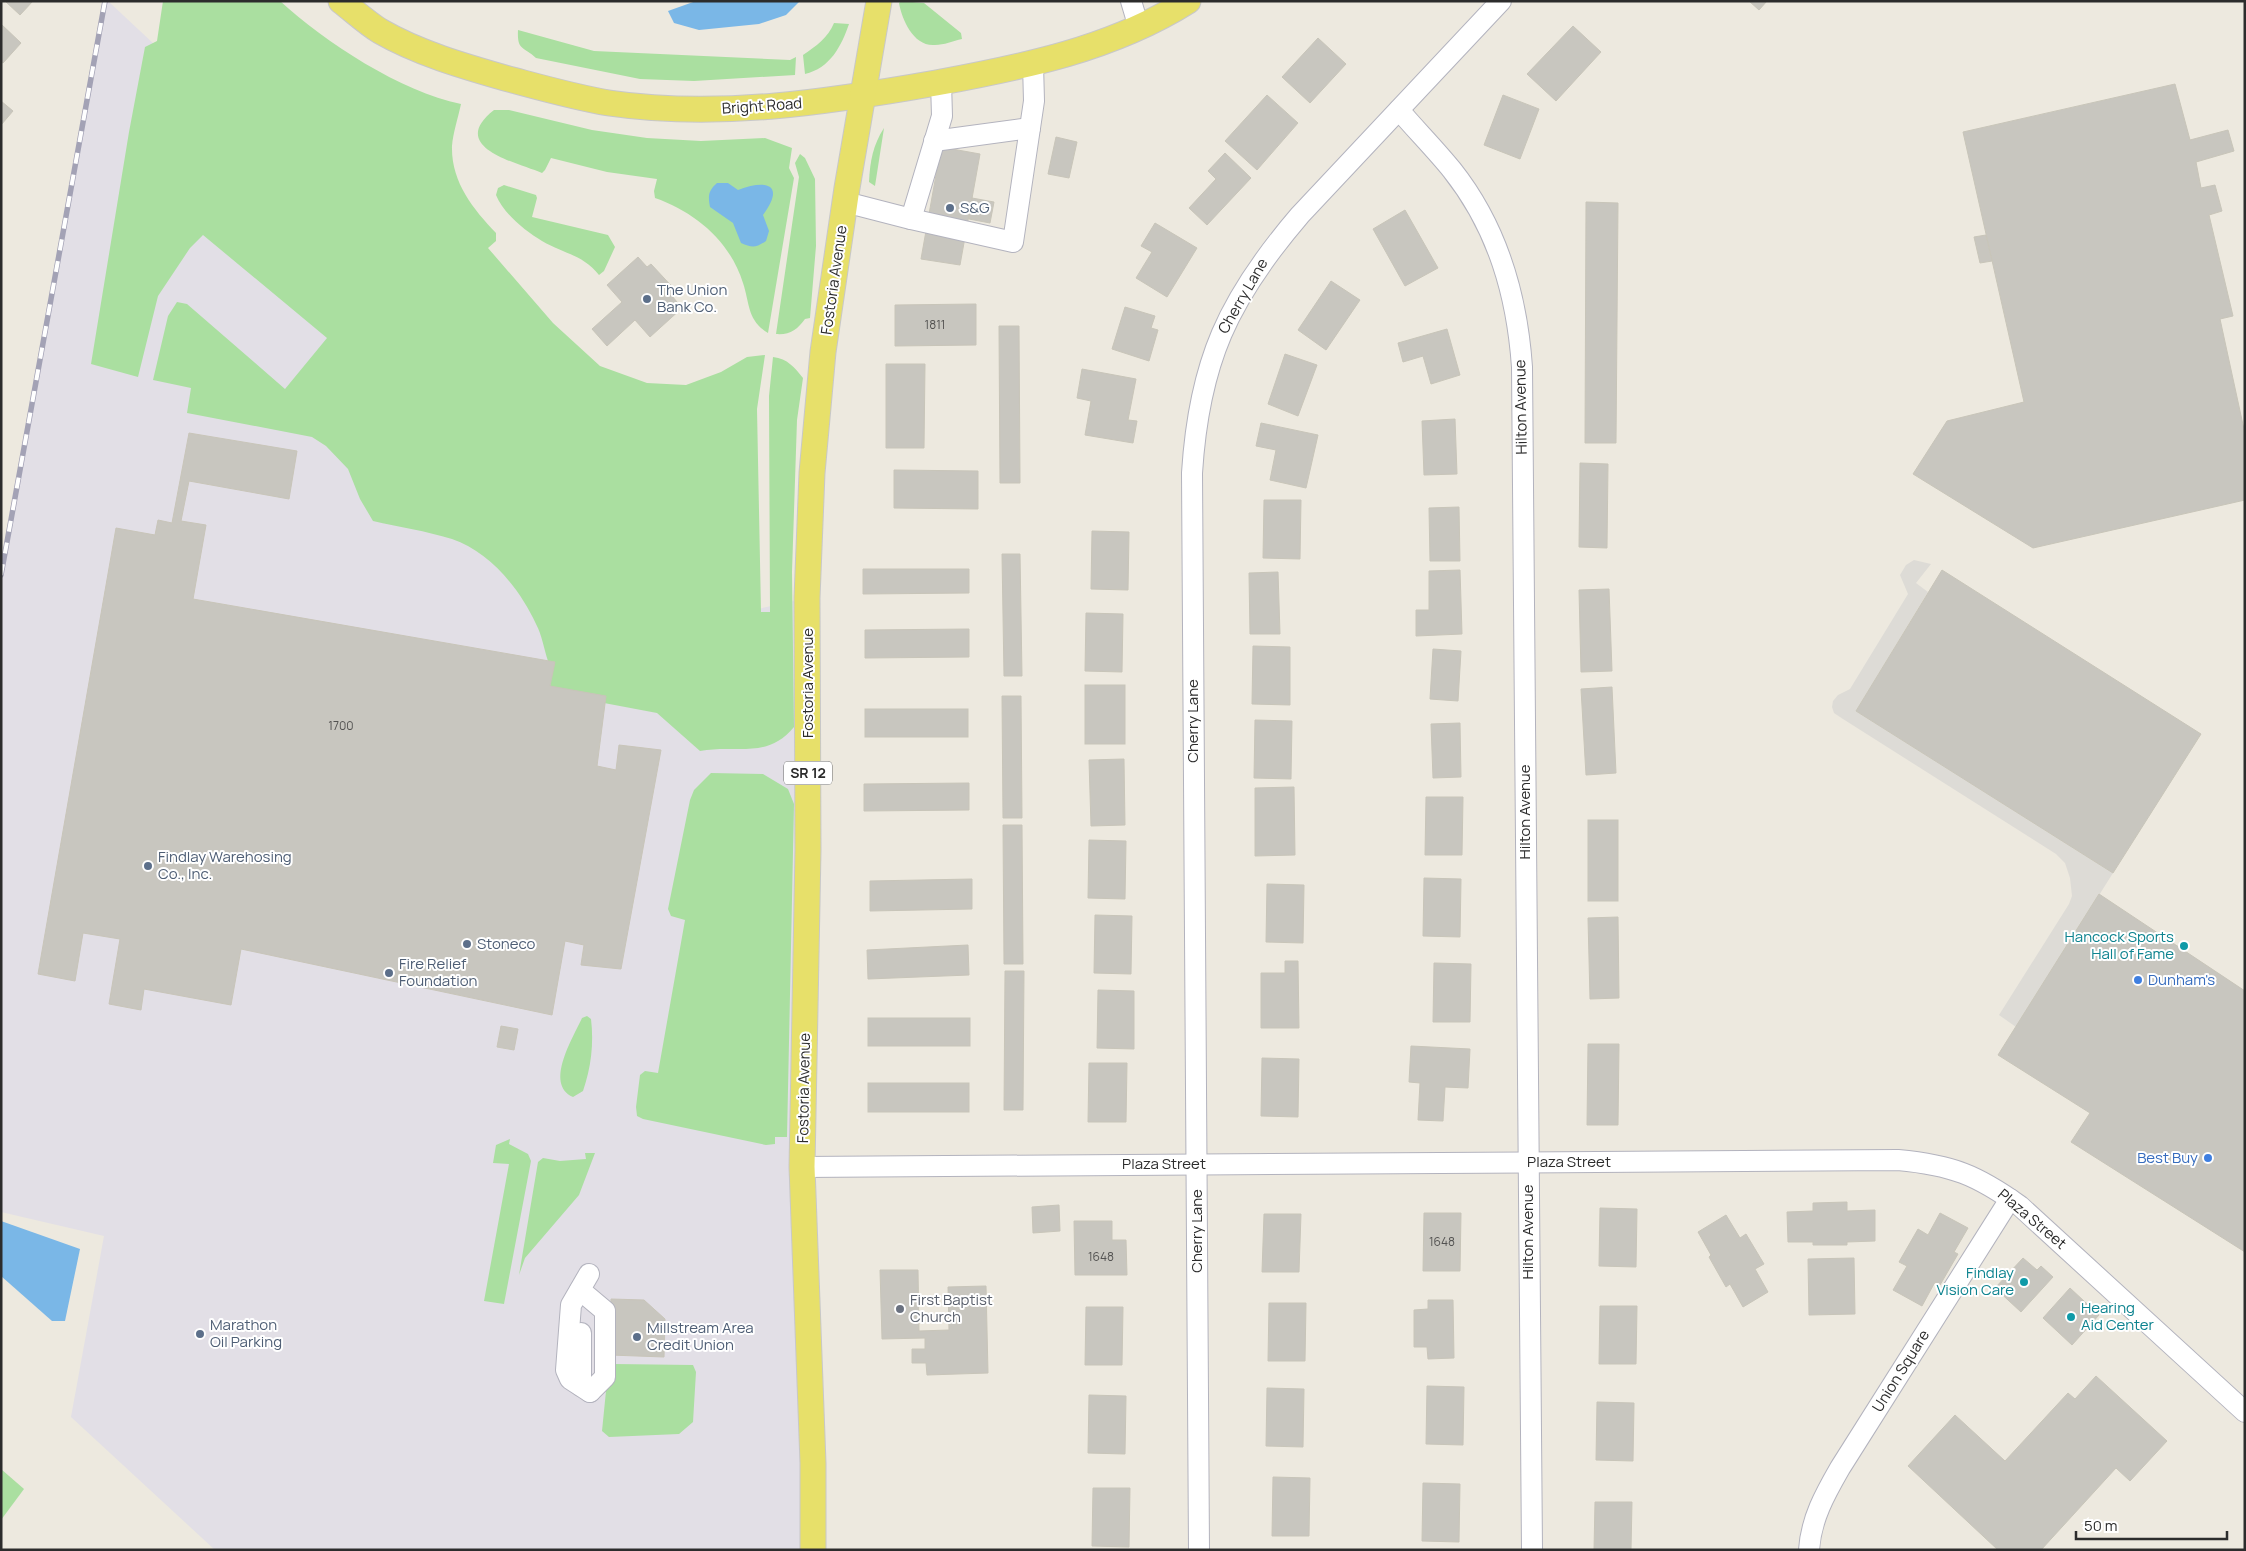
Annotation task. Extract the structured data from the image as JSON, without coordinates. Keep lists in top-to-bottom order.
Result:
{
  "streets": {
    "main road": ["Bright Road", "Fostoria Avenue", "SR 12"],
    "street": [
      "Cherry Lane",
      "Hilton Avenue",
      "Plaza Street",
      "Union Square"
    ]
  },
  "crossings": [
    ["Bright Road", "Fostoria Avenue"],
    ["Fostoria Avenue", "Plaza Street"],
    ["Cherry Lane", "Hilton Avenue"],
    ["Cherry Lane", "Plaza Street"],
    ["Hilton Avenue", "Plaza Street"],
    ["Plaza Street", "Union Square"]
  ],
  "places": [
    "S&G",
    "The Union Bank Co.",
    "Findlay Warehosing Co., Inc.",
    "Stoneco",
    "Hancock Sports Hall of Fame",
    "Fire Relief Foundation",
    "Dunham's",
    "Best Buy",
    "Findlay Vision Care",
    "First Baptist Church",
    "Hearing Aid Center",
    "Marathon Oil Parking",
    "Millstream Area Credit Union"
  ],
  "house_numbers": [
    "1811",
    "1700",
    "1648",
    "1648"
  ],
  "scale_bar": "50 m"
}
